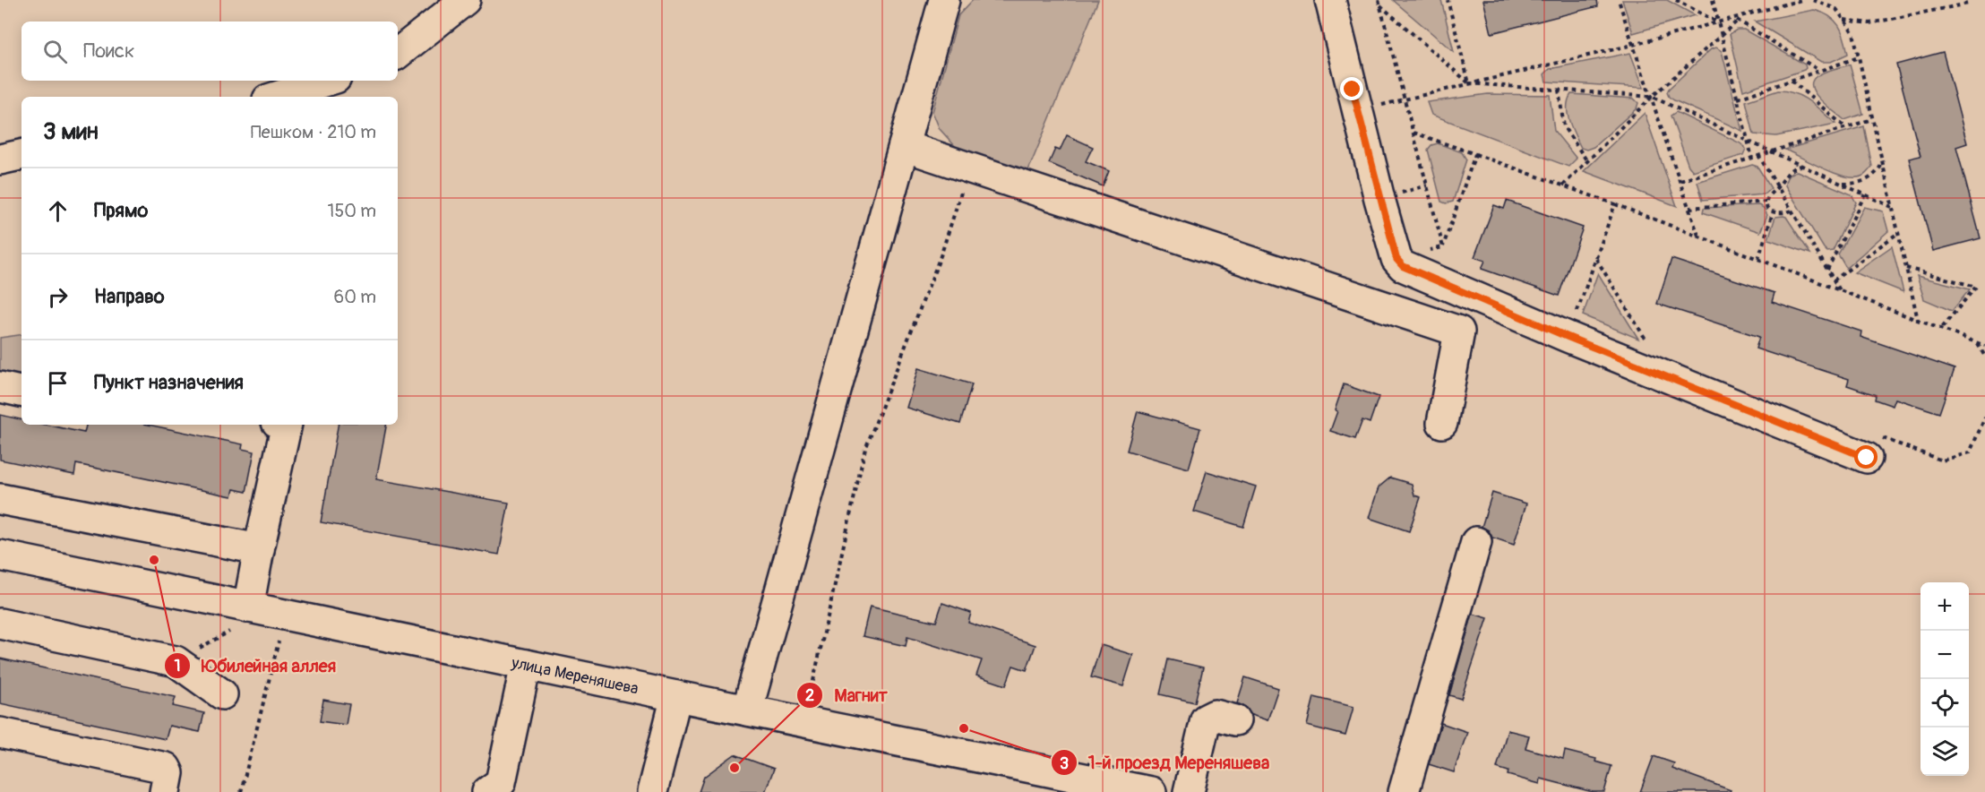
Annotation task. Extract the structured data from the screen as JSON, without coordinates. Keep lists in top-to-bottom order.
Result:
{
  "streets": {
    "street": ["улица Мереняшева"]
  },
  "places": ["Юбилейная аллея", "1-й проезд Мереняшева", "Магнит"],
  "page": {
    "search": "Поиск",
    "heading": ["3 мин", "Пешком · 210 m"],
    "list": [
      ["Прямо", "150 m"],
      ["Направо", "60 m"],
      "Пункт назначения"
    ],
    "map_buttons": ["+", "−"]
  }
}
